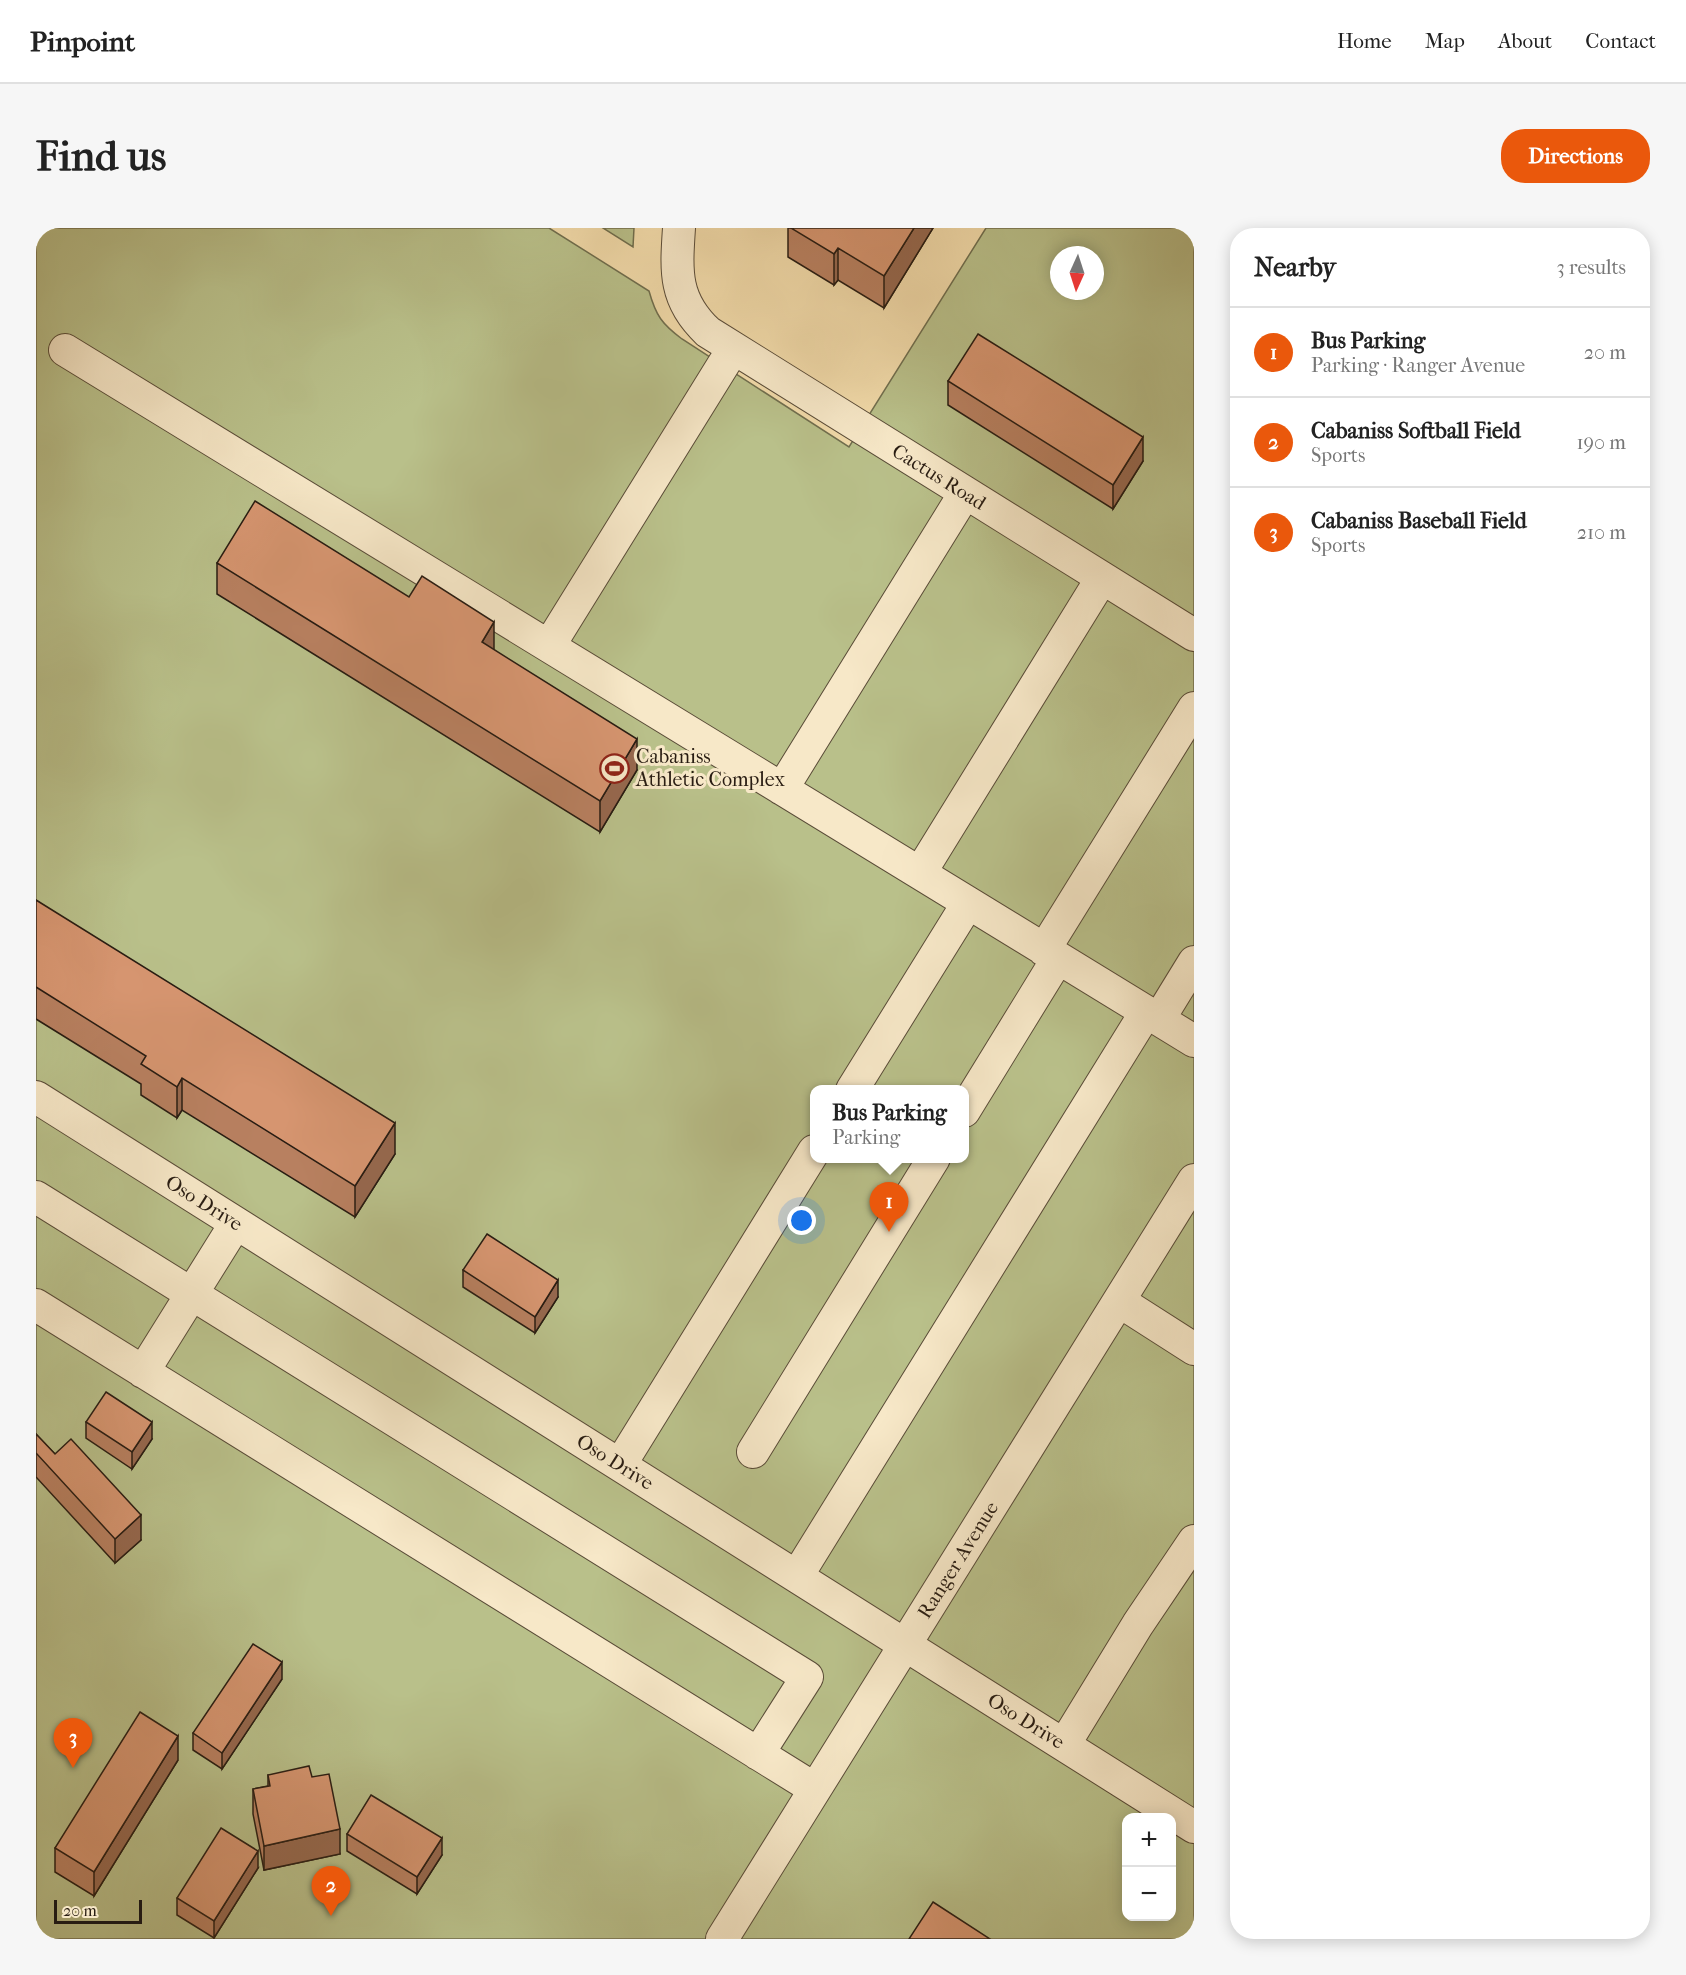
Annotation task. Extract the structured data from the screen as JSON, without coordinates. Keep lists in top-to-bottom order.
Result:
{
  "streets": {
    "street": ["Cactus Road", "Oso Drive", "Ranger Avenue"]
  },
  "crossings": [
    ["Oso Drive", "Ranger Avenue"]
  ],
  "places": {
    "sports": ["Cabaniss Athletic Complex"]
  },
  "scale_bar": "20 m",
  "north": "bottom",
  "page": {
    "header": "Pinpoint",
    "nav": [
      "Home",
      "Map",
      "About",
      "Contact"
    ],
    "buttons": "Directions",
    "title": "Find us",
    "heading": ["Nearby", "3 results"],
    "list": [
      {
        "mark": "1",
        "name": "Bus Parking",
        "note": "Parking · Ranger Avenue",
        "value": "20 m"
      },
      {
        "mark": "2",
        "name": "Cabaniss Softball Field",
        "note": "Sports",
        "value": "190 m"
      },
      {
        "mark": "3",
        "name": "Cabaniss Baseball Field",
        "note": "Sports",
        "value": "210 m"
      }
    ],
    "popup": ["Bus Parking", "Parking"],
    "pins": ["1", "3", "2"],
    "map_buttons": ["+", "−"],
    "scale": "20 m"
  }
}
